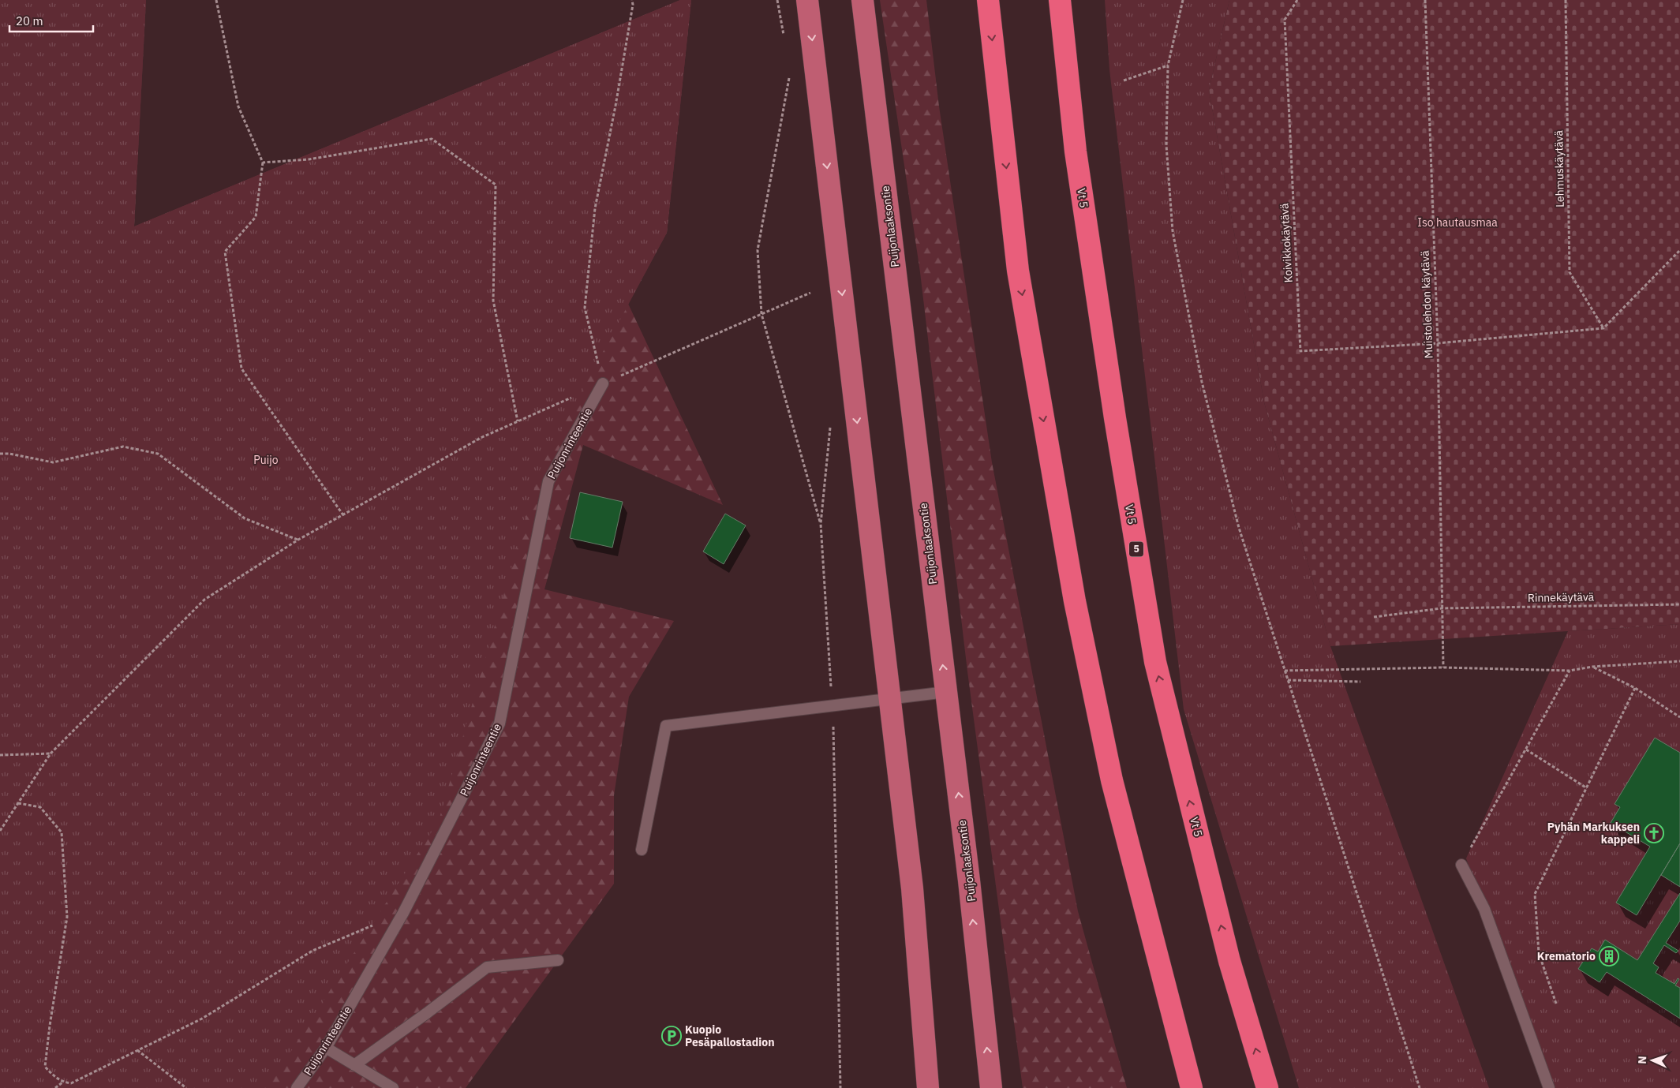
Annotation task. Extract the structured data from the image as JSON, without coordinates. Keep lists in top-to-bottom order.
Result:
{
  "streets": {
    "highway": ["Vt 5", "5"],
    "main road": ["Puijonlaaksontie"],
    "lane": ["Puijonrinteentie"],
    "path": [
      "Lehmuskäytävä",
      "Koivikkokäytävä",
      "Muistolehdon käytävä",
      "Rinnekäytävä"
    ]
  },
  "crossings": [
    ["Koivikkokäytävä", "Muistolehdon käytävä"],
    ["Muistolehdon käytävä", "Rinnekäytävä"]
  ],
  "parks": ["Iso hautausmaa", "Puijo"],
  "places": {
    "church": ["Pyhän Markuksen kappeli"],
    "building": ["Krematorio"],
    "parking": ["Kuopio Pesäpallostadion"]
  },
  "scale_bar": "20 m",
  "north": "left"
}
